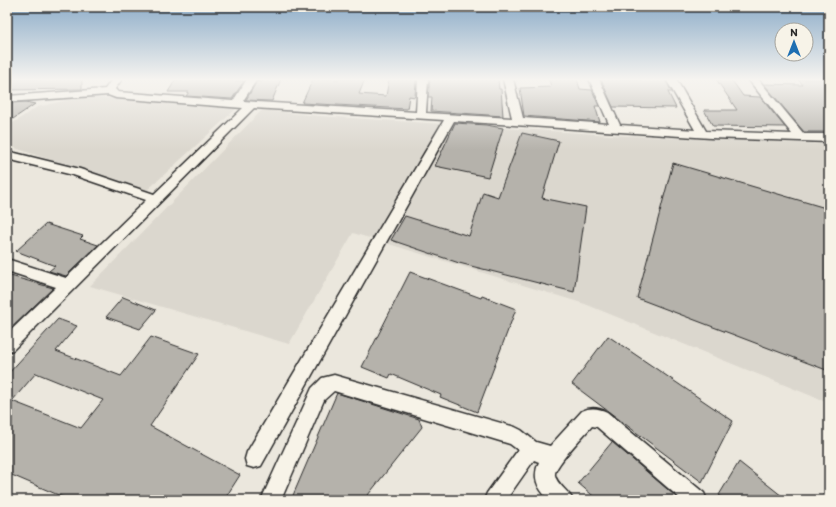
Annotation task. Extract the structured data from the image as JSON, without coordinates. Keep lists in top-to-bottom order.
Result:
{
  "north": "top"
}
